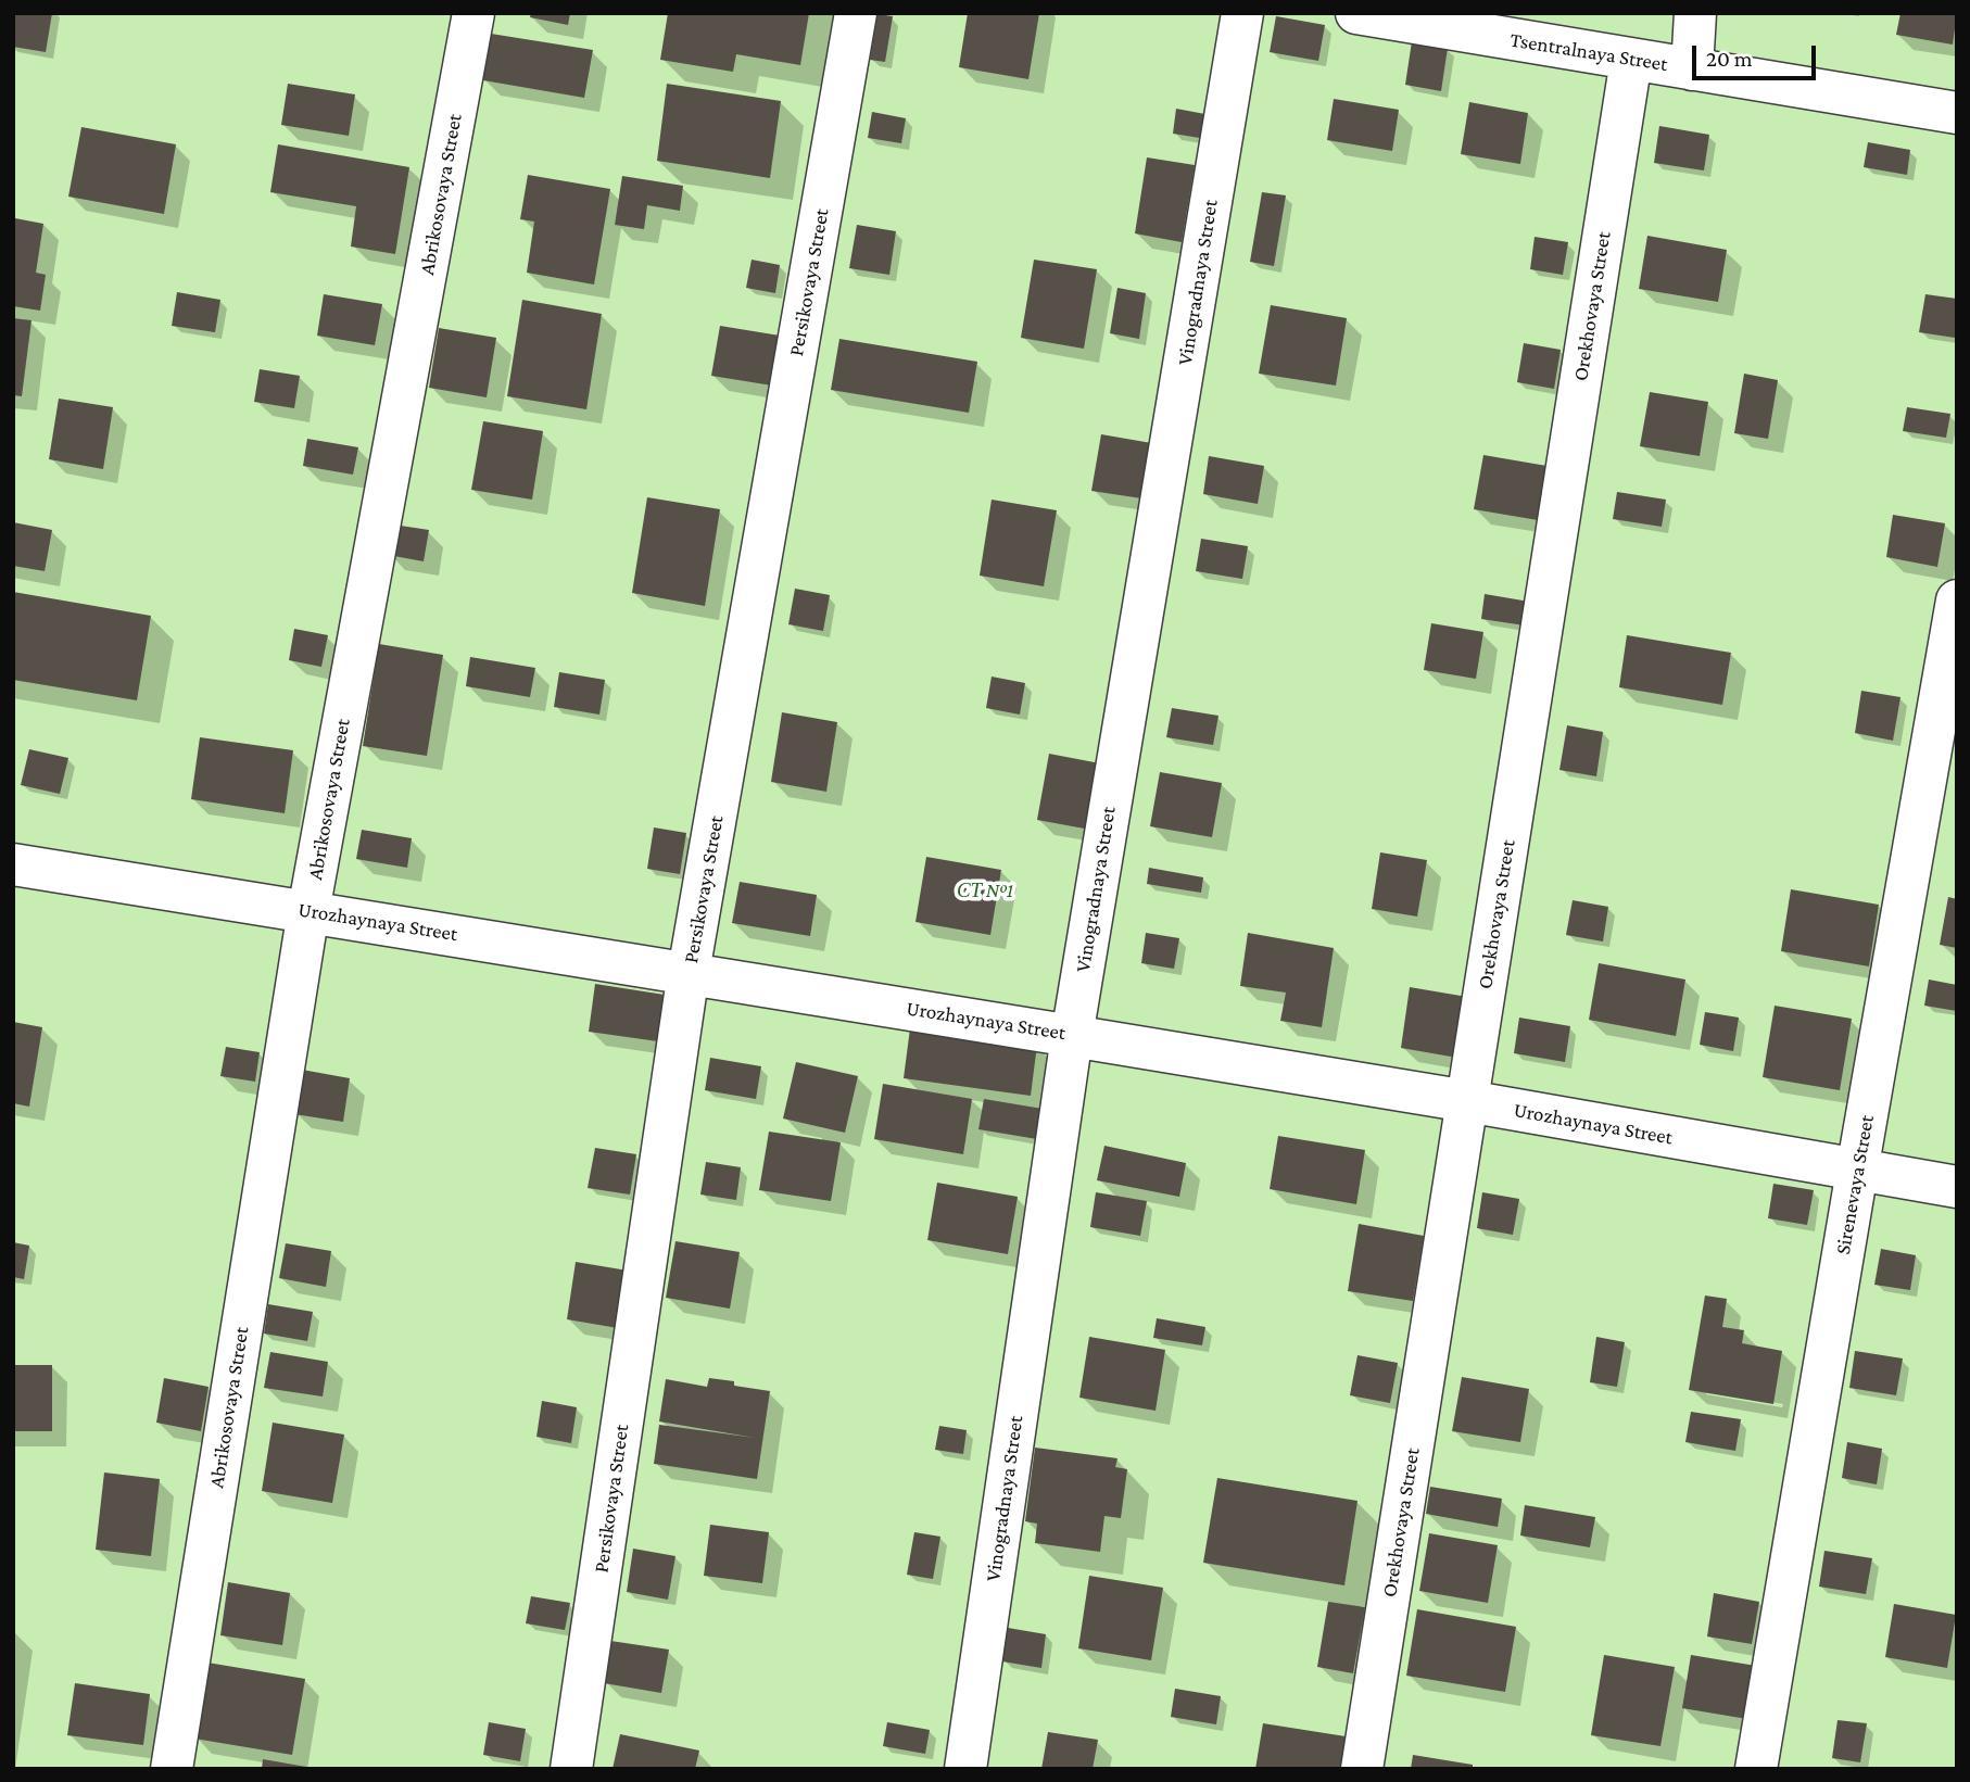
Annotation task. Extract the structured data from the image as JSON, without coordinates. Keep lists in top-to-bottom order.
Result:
{
  "streets": {
    "street": [
      "Tsentralnaya Street",
      "Abrikosovaya Street",
      "Persikovaya Street",
      "Vinogradnaya Street",
      "Orekhovaya Street",
      "Urozhaynaya Street",
      "Sirenevaya Street"
    ]
  },
  "crossings": [
    ["Tsentralnaya Street", "Orekhovaya Street"],
    ["Abrikosovaya Street", "Urozhaynaya Street"],
    ["Persikovaya Street", "Urozhaynaya Street"],
    ["Vinogradnaya Street", "Urozhaynaya Street"],
    ["Orekhovaya Street", "Urozhaynaya Street"],
    ["Urozhaynaya Street", "Sirenevaya Street"]
  ],
  "parks": ["СТ №1"],
  "scale_bar": "20 m"
}
